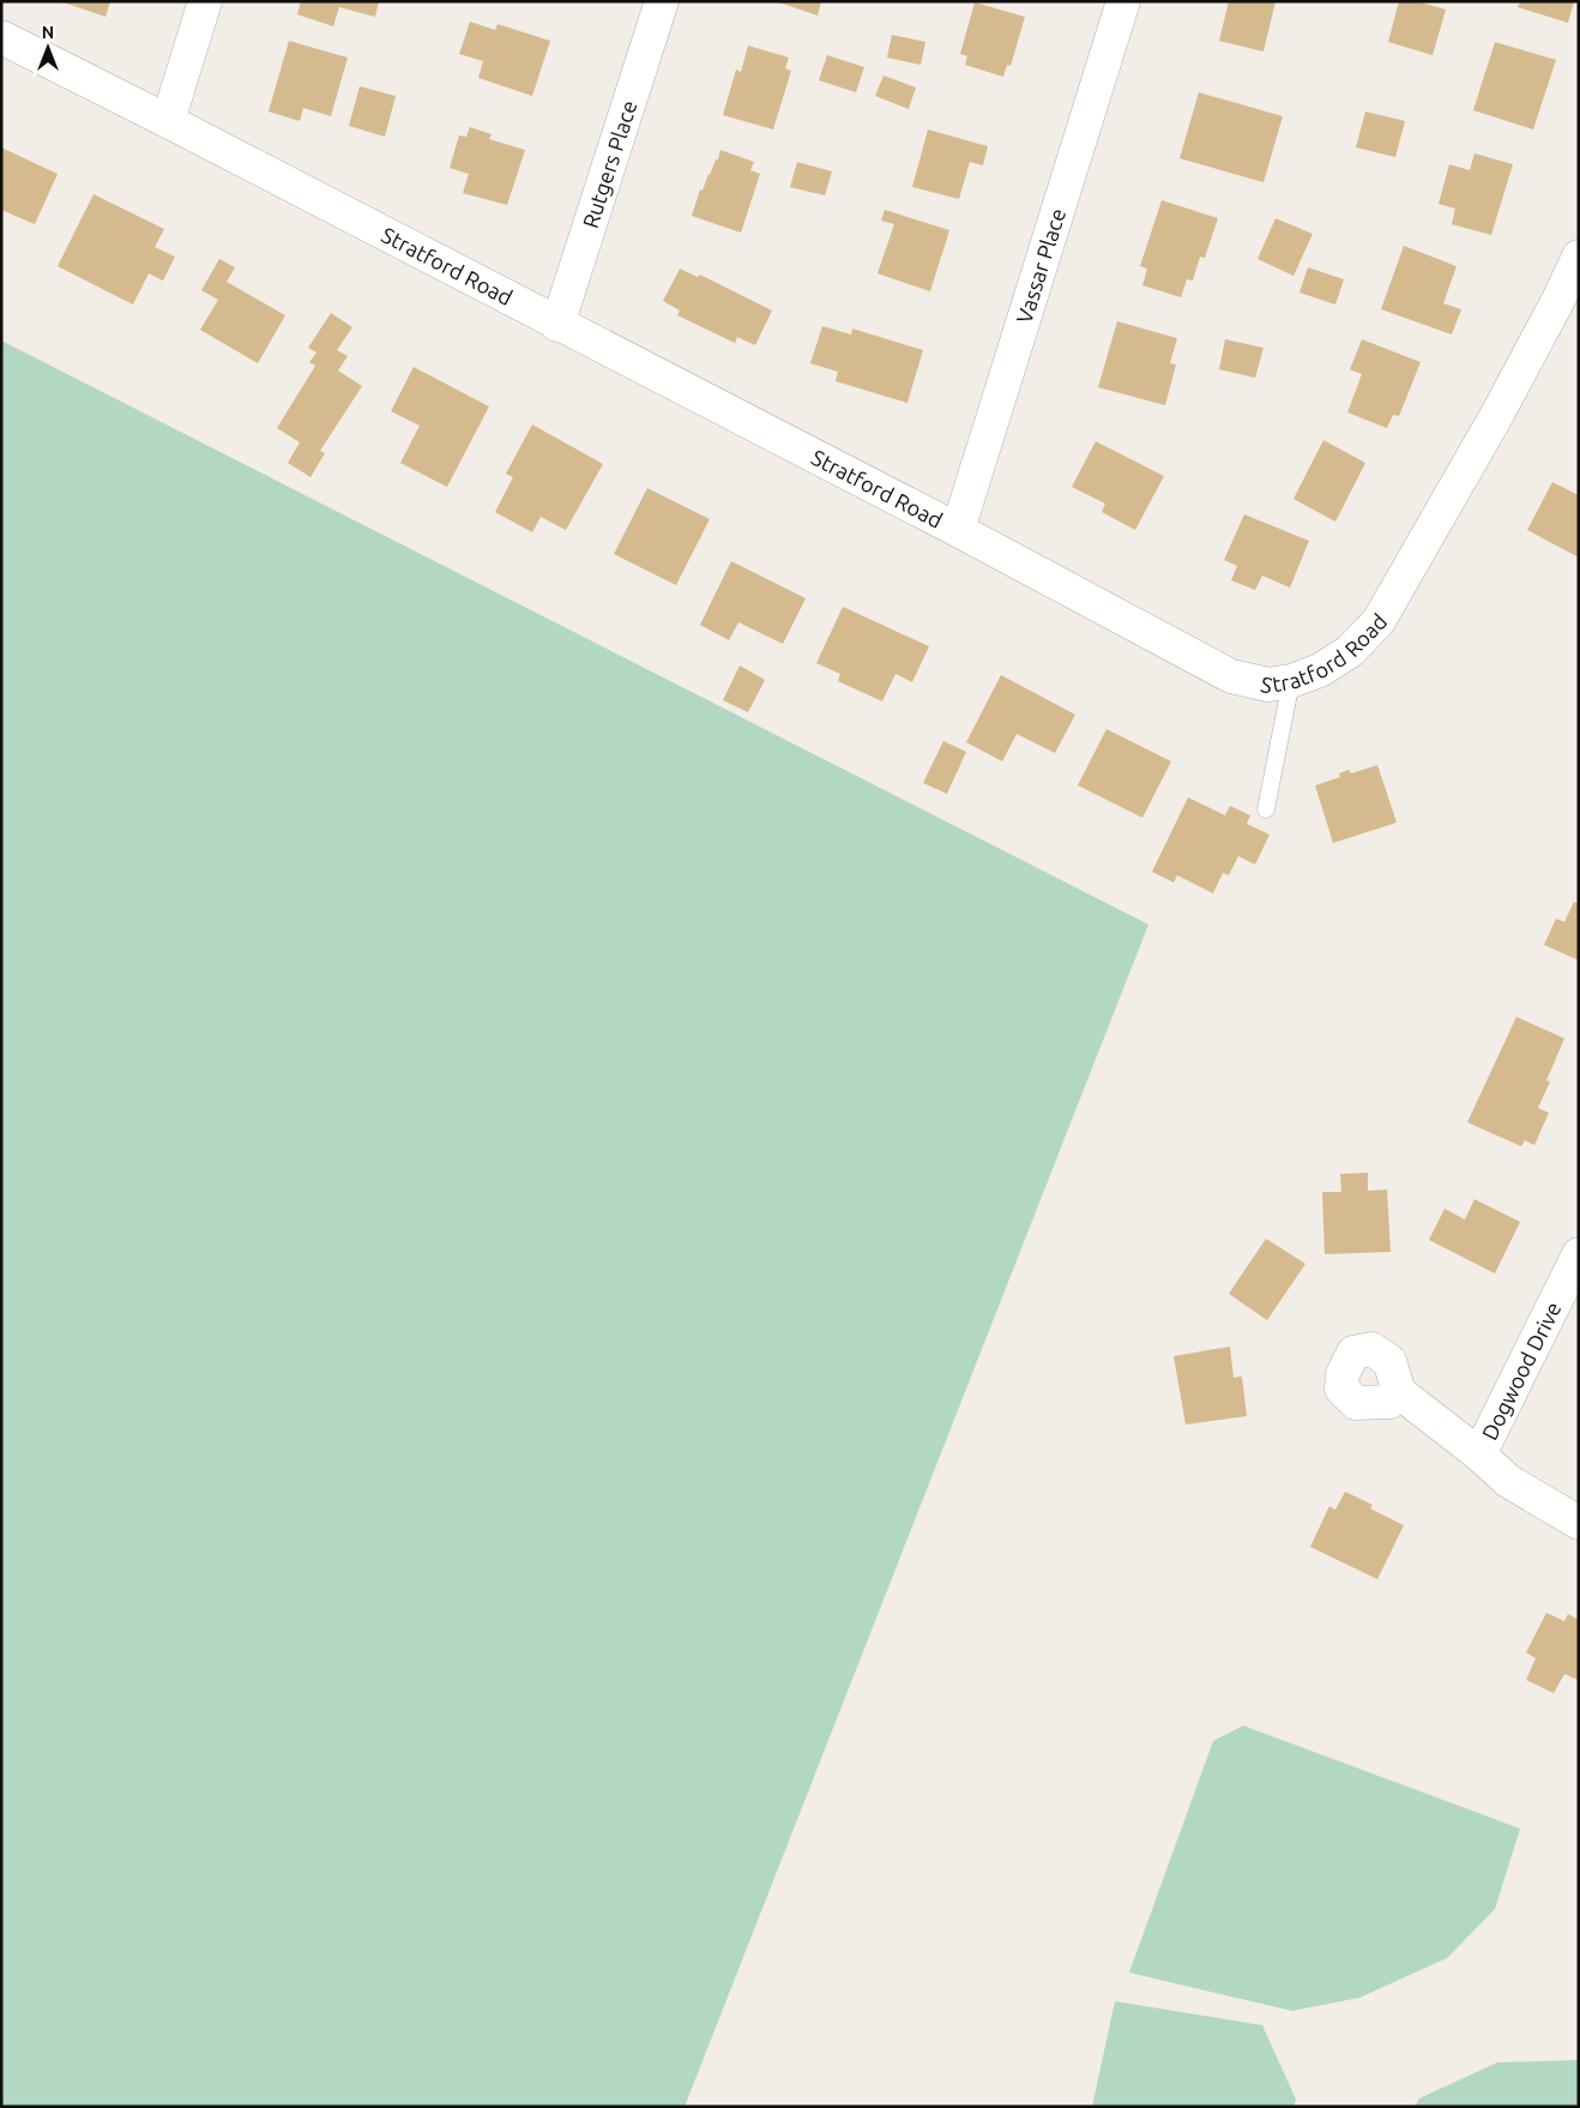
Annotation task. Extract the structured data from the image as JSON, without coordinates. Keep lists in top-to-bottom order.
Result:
{
  "streets": {
    "street": [
      "Rutgers Place",
      "Stratford Road",
      "Vassar Place",
      "Dogwood Drive"
    ]
  },
  "crossings": [
    ["Rutgers Place", "Stratford Road"],
    ["Stratford Road", "Vassar Place"]
  ],
  "north": "top"
}
